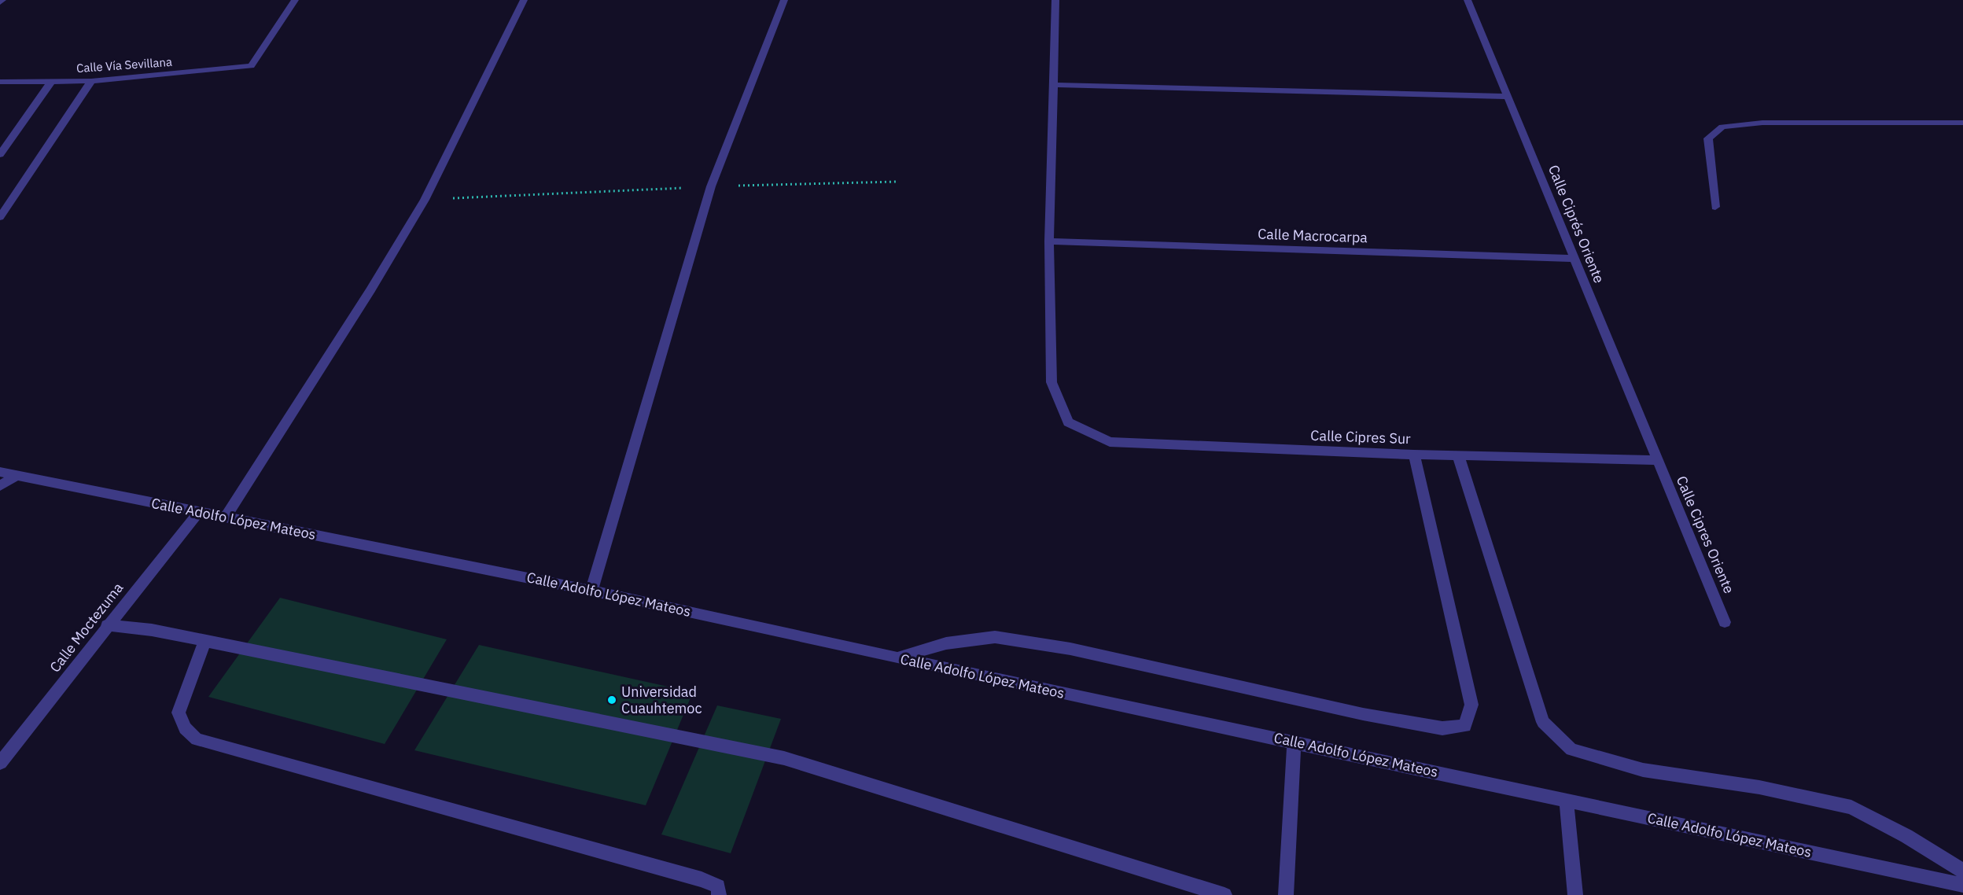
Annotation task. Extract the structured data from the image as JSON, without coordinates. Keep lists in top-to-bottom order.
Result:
{
  "streets": {
    "street": [
      "Calle Vía Sevillana",
      "Calle Ciprés Oriente",
      "Calle Macrocarpa",
      "Calle Cipres Sur",
      "Calle Adolfo López Mateos",
      "Calle Cipres Oriente",
      "Calle Moctezuma"
    ]
  },
  "crossings": [
    ["Calle Ciprés Oriente", "Calle Macrocarpa"],
    ["Calle Ciprés Oriente", "Calle Cipres Sur"],
    ["Calle Ciprés Oriente", "Calle Cipres Oriente"],
    ["Calle Macrocarpa", "Calle Cipres Sur"],
    ["Calle Cipres Sur", "Calle Cipres Oriente"],
    ["Calle Adolfo López Mateos", "Calle Moctezuma"]
  ],
  "places": ["Universidad Cuauhtemoc"]
}
